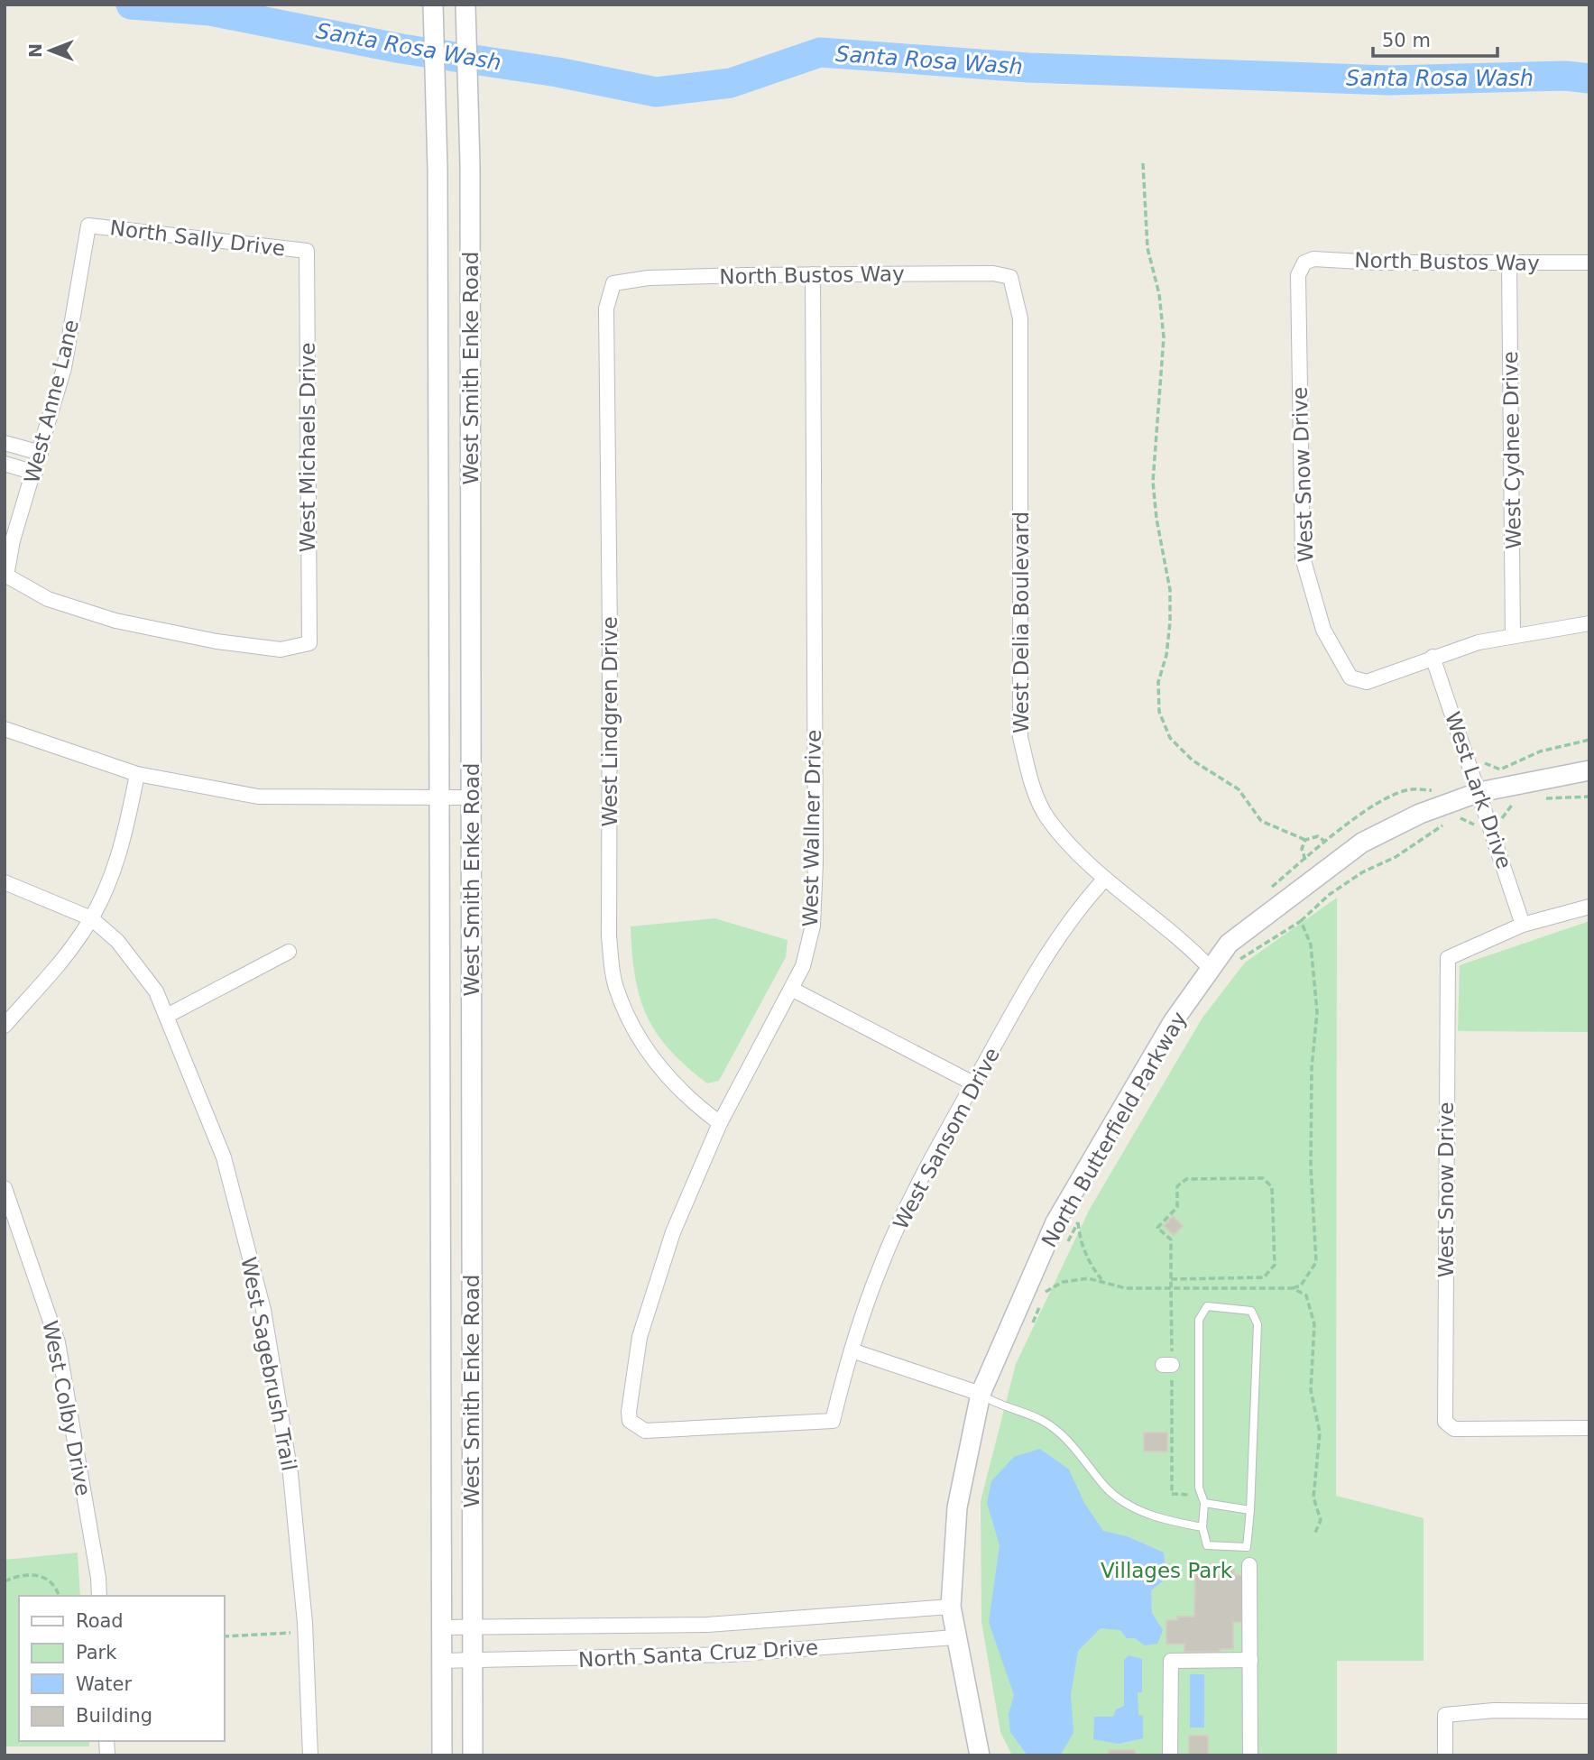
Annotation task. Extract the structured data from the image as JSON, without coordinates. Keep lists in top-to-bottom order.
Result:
{
  "streets": {
    "street": [
      "North Sally Drive",
      "North Bustos Way",
      "West Smith Enke Road",
      "West Anne Lane",
      "West Michaels Drive",
      "West Cydnee Drive",
      "West Snow Drive",
      "West Delia Boulevard",
      "West Lindgren Drive",
      "West Lark Drive",
      "West Wallner Drive",
      "North Butterfield Parkway",
      "West Sansom Drive",
      "West Sagebrush Trail",
      "West Colby Drive",
      "North Santa Cruz Drive"
    ]
  },
  "crossings": [
    ["North Sally Drive", "West Anne Lane"],
    ["North Sally Drive", "West Michaels Drive"],
    ["North Bustos Way", "West Cydnee Drive"],
    ["North Bustos Way", "West Snow Drive"],
    ["North Bustos Way", "West Delia Boulevard"],
    ["North Bustos Way", "West Lindgren Drive"],
    ["North Bustos Way", "West Wallner Drive"],
    ["West Smith Enke Road", "North Santa Cruz Drive"],
    ["West Anne Lane", "West Michaels Drive"],
    ["West Snow Drive", "West Lark Drive"],
    ["West Delia Boulevard", "North Butterfield Parkway"],
    ["West Delia Boulevard", "West Sansom Drive"],
    ["West Lindgren Drive", "West Wallner Drive"],
    ["West Lark Drive", "North Butterfield Parkway"],
    ["West Wallner Drive", "West Sansom Drive"],
    ["North Butterfield Parkway", "North Santa Cruz Drive"]
  ],
  "water": ["Santa Rosa Wash"],
  "parks": ["Villages Park"],
  "legend": [
    "Road",
    "Park",
    "Water",
    "Building"
  ],
  "scale_bar": "50 m",
  "north": "left"
}
